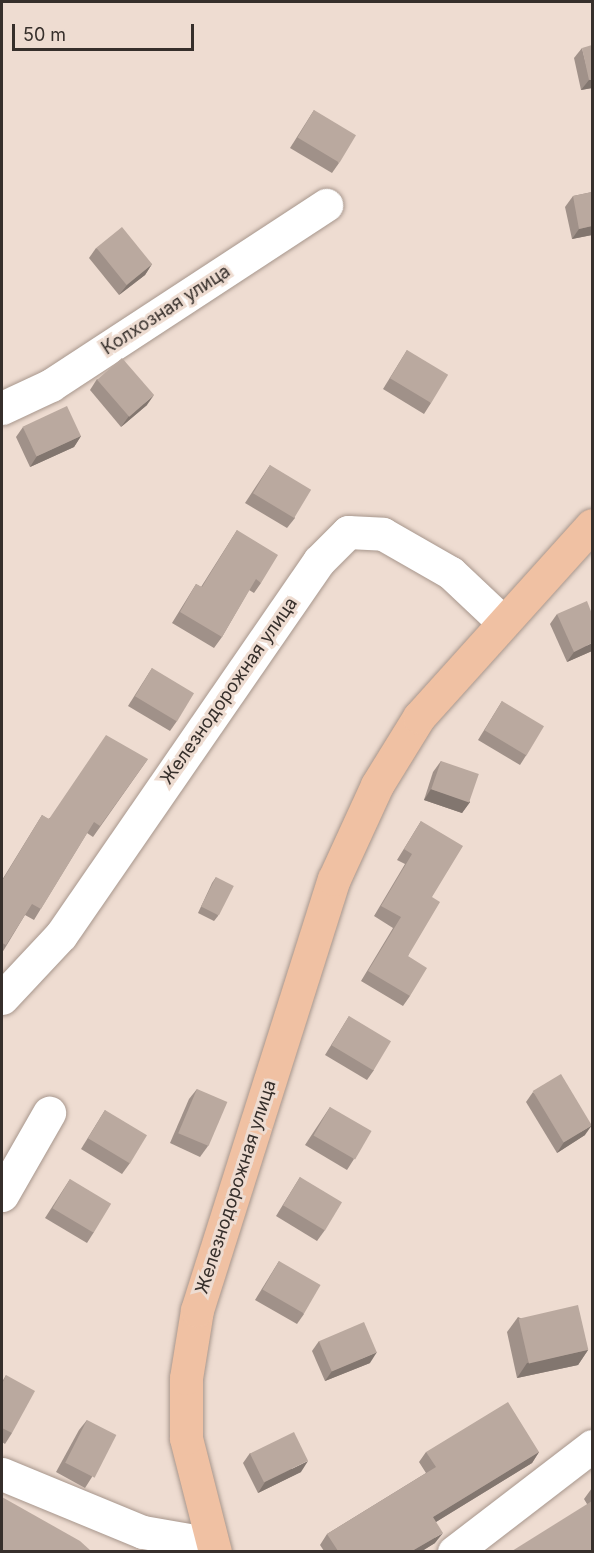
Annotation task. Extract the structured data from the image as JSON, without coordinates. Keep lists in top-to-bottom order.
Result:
{
  "streets": {
    "main road": ["Железнодорожная улица"],
    "street": ["Колхозная улица"]
  },
  "scale_bar": "50 m"
}
